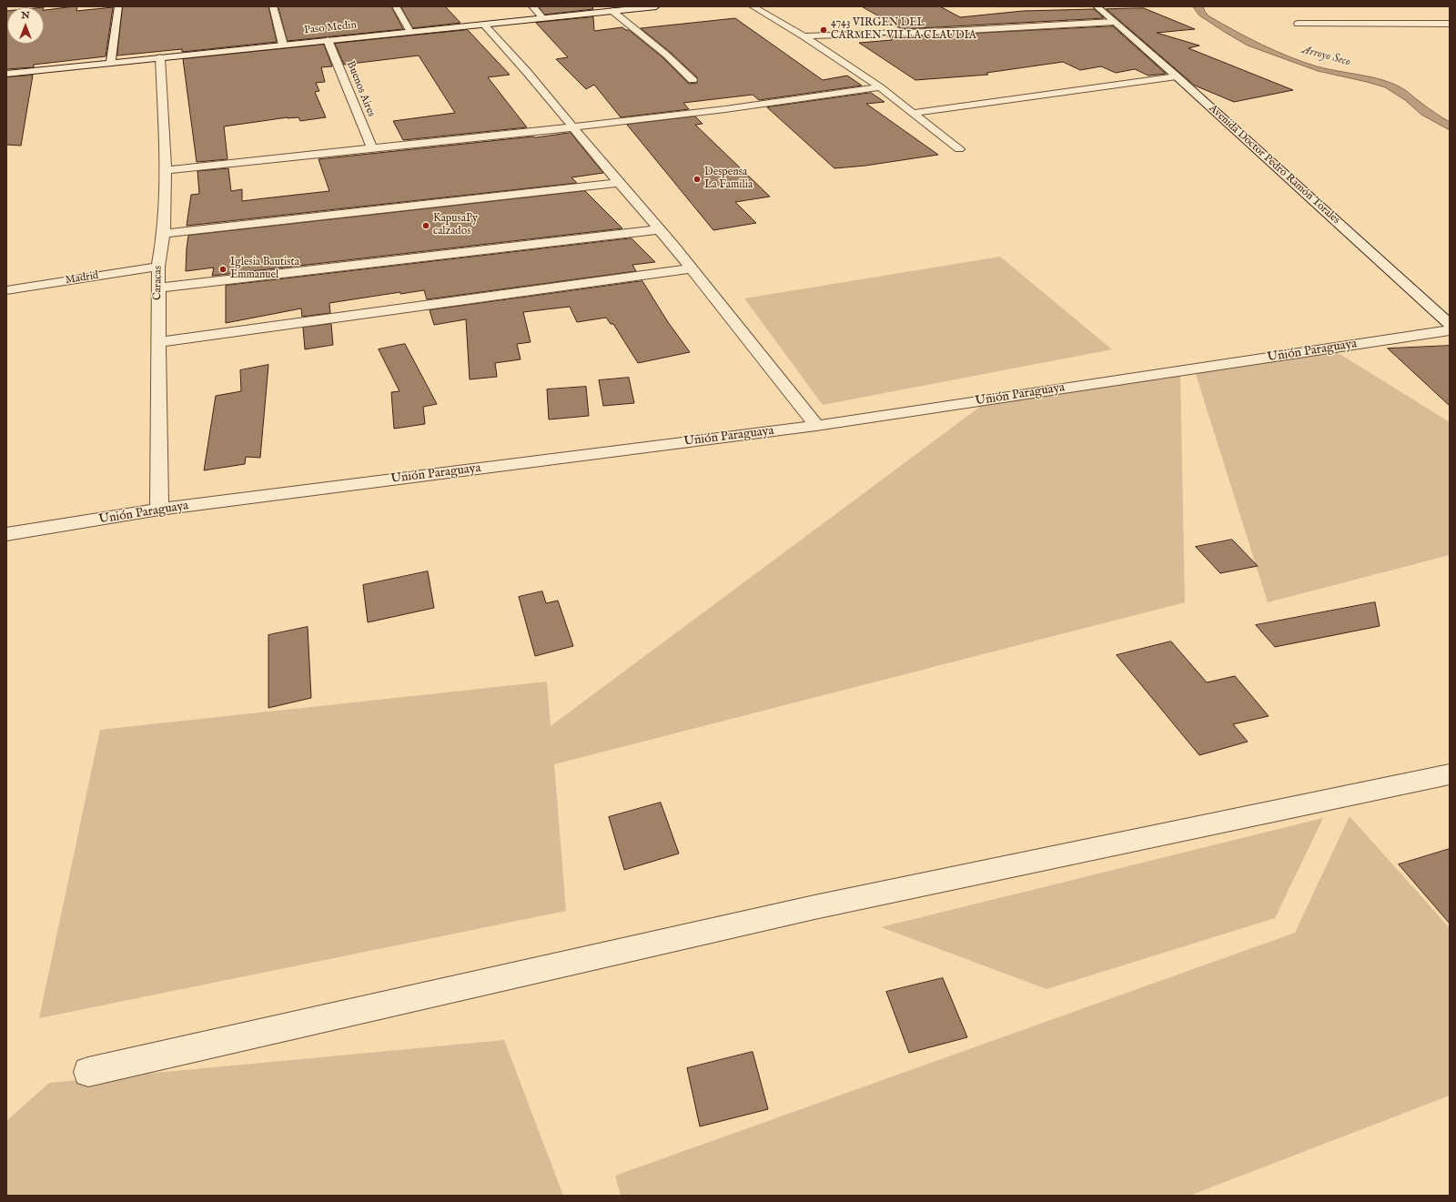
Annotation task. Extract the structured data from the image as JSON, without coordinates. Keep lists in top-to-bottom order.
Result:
{
  "streets": {
    "street": [
      "Paso Medin",
      "Buenos Aires",
      "Avenida Doctor Pedro Ramón Torales",
      "Madrid",
      "Caracas",
      "Unión Paraguaya"
    ]
  },
  "crossings": [
    ["Paso Medin", "Buenos Aires"],
    ["Paso Medin", "Caracas"],
    ["Madrid", "Caracas"],
    ["Caracas", "Unión Paraguaya"]
  ],
  "water": ["Arroyo Seco"],
  "places": [
    "4743 VIRGEN DEL CARMEN-VILLA CLAUDIA",
    "Despensa La Familia",
    "KapusaPy calzados",
    "Iglesia Bautista Emmanuel"
  ],
  "north": "top"
}
